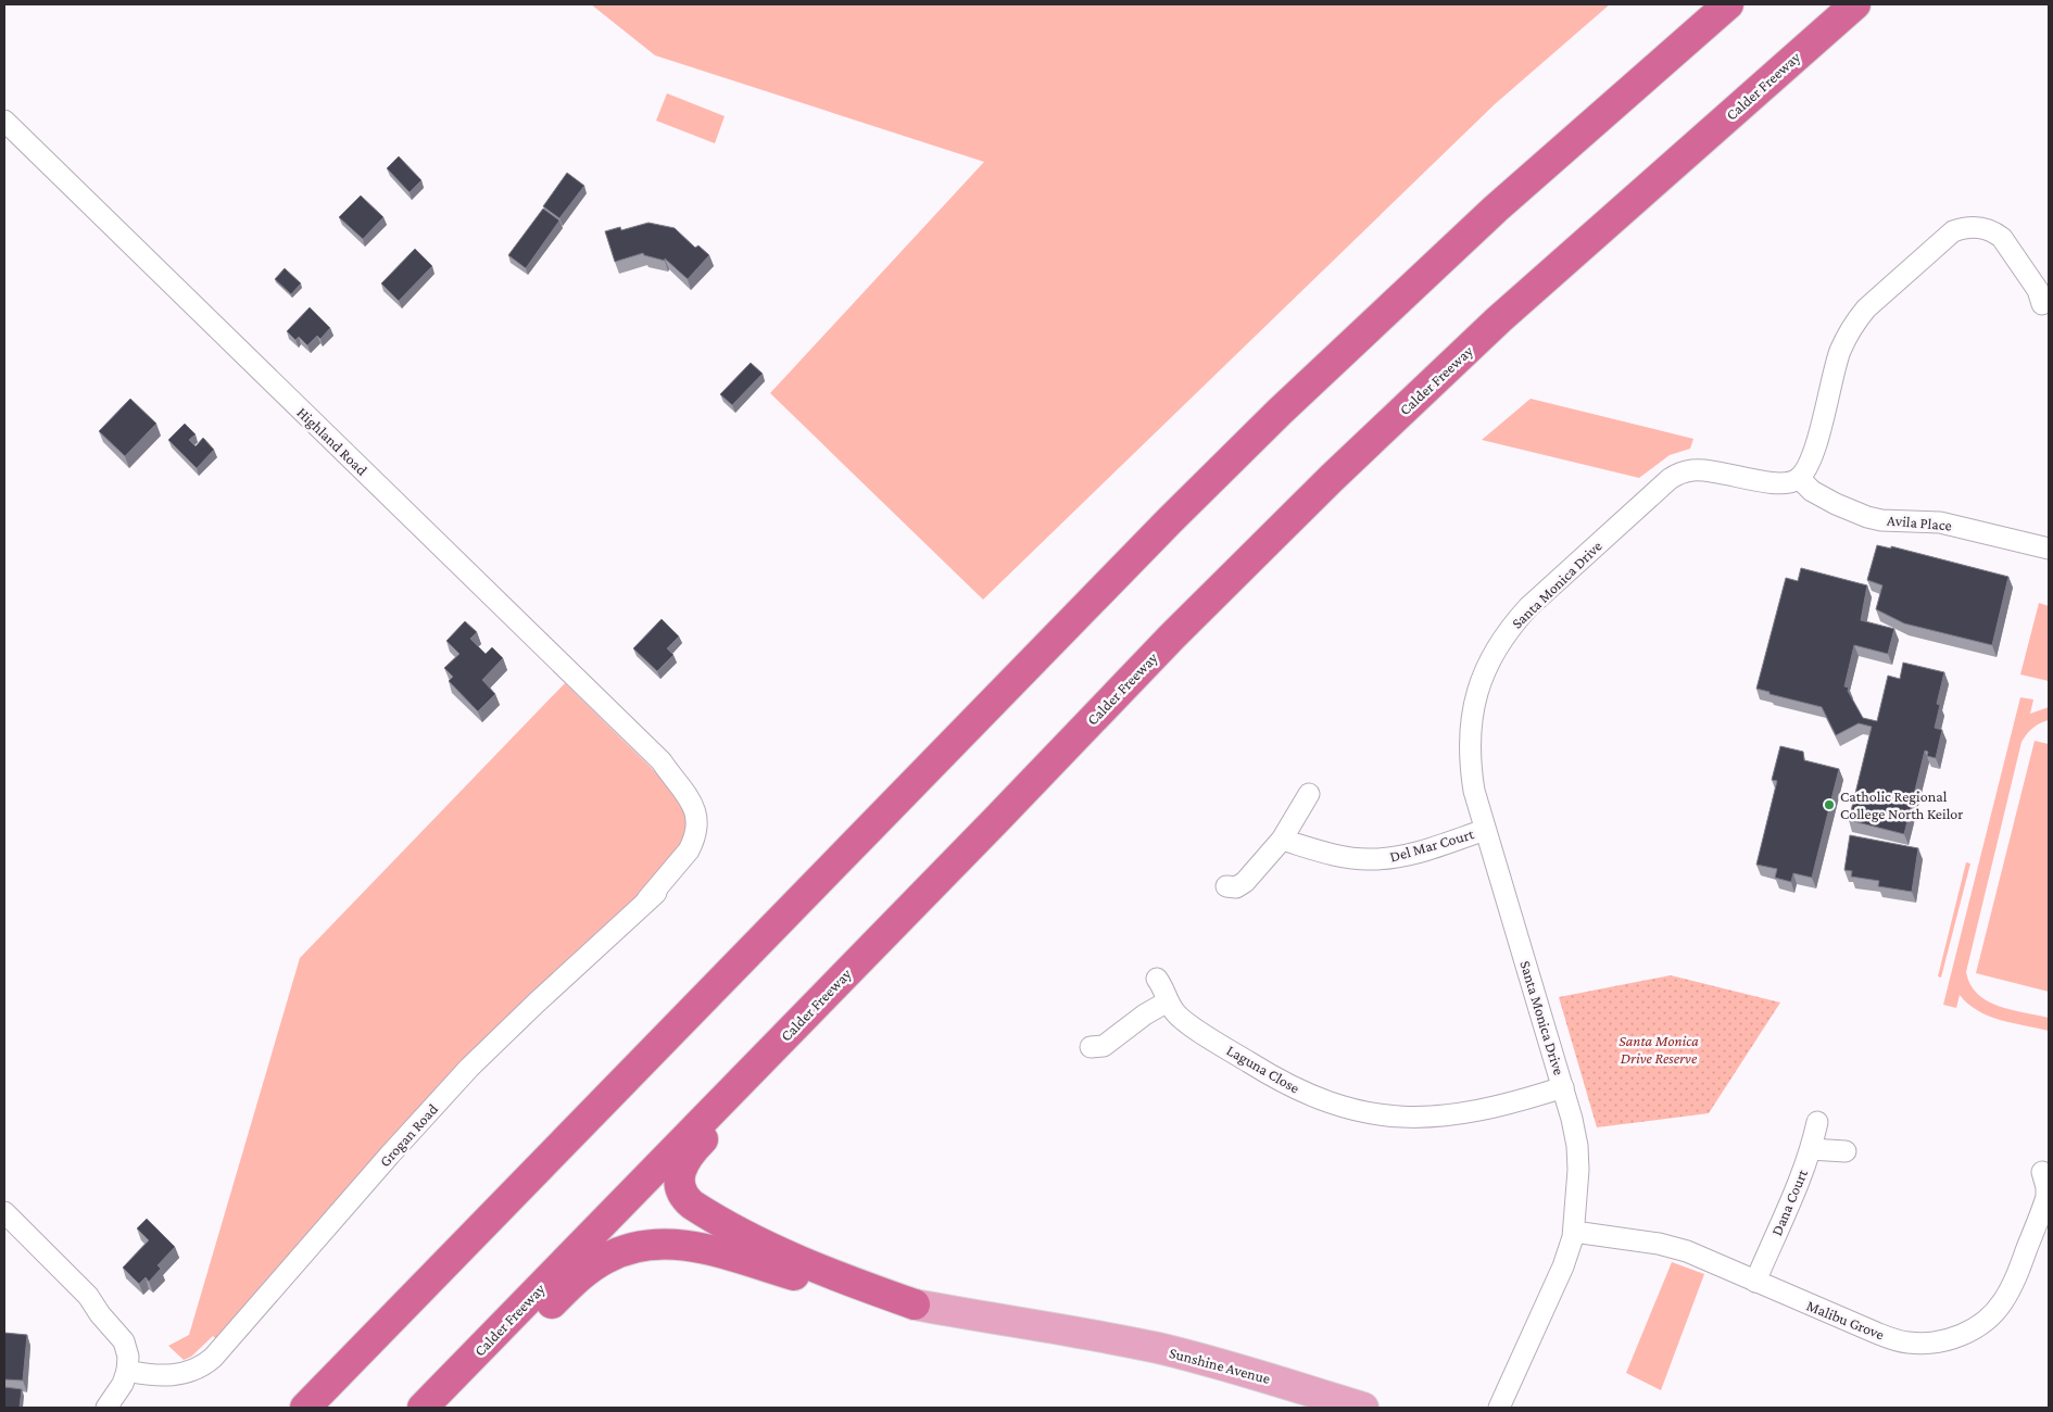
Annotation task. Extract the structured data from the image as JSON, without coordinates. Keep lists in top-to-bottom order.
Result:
{
  "streets": {
    "highway": ["Calder Freeway"],
    "main road": ["Sunshine Avenue"],
    "street": [
      "Highland Road",
      "Avila Place",
      "Santa Monica Drive",
      "Del Mar Court",
      "Laguna Close",
      "Grogan Road",
      "Dana Court",
      "Malibu Grove"
    ]
  },
  "crossings": [
    ["Highland Road", "Grogan Road"],
    ["Avila Place", "Santa Monica Drive"],
    ["Santa Monica Drive", "Del Mar Court"],
    ["Santa Monica Drive", "Laguna Close"],
    ["Santa Monica Drive", "Malibu Grove"],
    ["Dana Court", "Malibu Grove"]
  ],
  "parks": ["Santa Monica Drive Reserve"],
  "places": ["Catholic Regional College North Keilor"]
}
